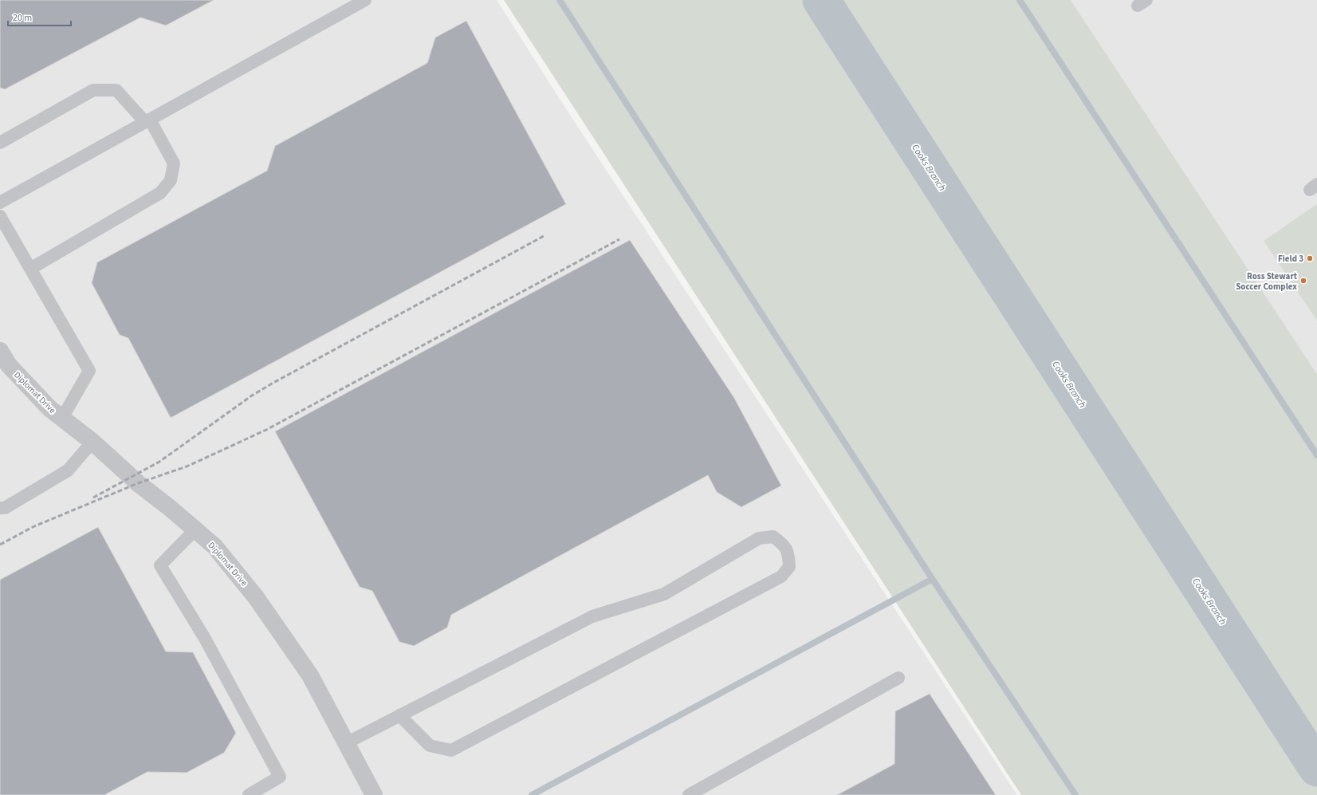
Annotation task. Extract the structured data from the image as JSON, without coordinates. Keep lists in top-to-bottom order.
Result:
{
  "streets": {
    "street": ["Diplomat Drive"]
  },
  "water": ["Cooks Branch"],
  "places": ["Field 3", "Ross Stewart Soccer Complex"],
  "scale_bar": "20 m"
}
